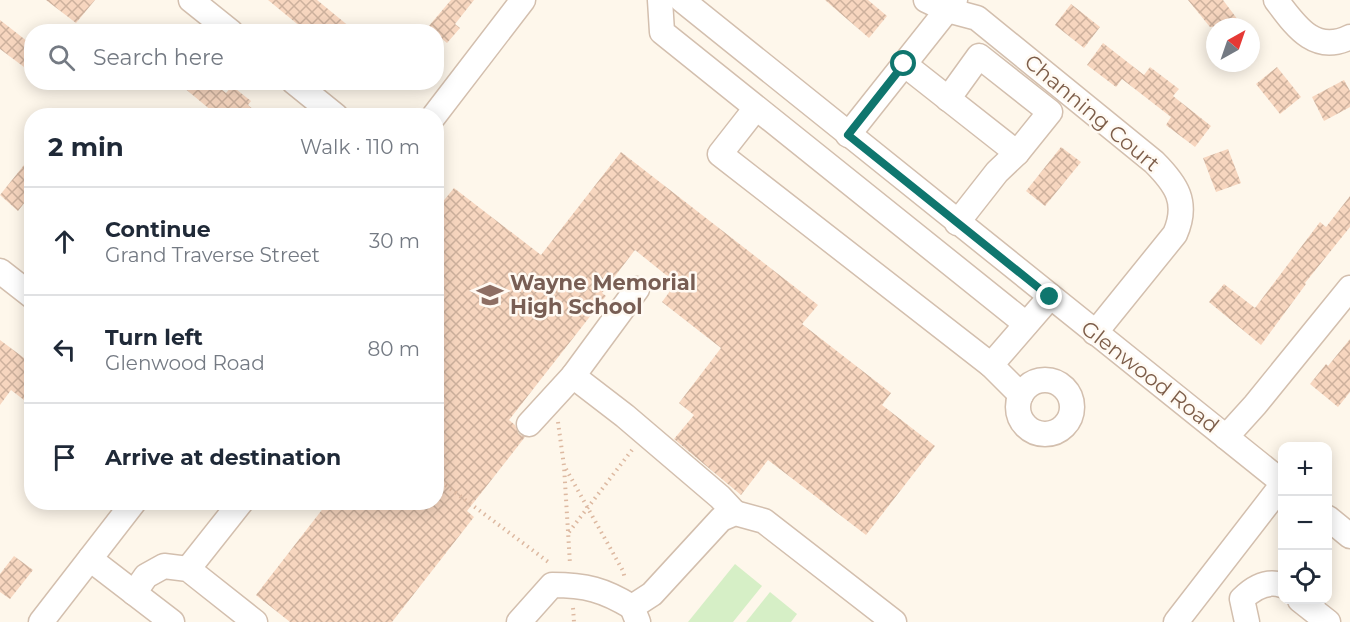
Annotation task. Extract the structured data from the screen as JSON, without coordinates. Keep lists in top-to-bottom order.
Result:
{
  "streets": {
    "street": ["Channing Court", "Glenwood Road"]
  },
  "crossings": [
    ["Channing Court", "Glenwood Road"]
  ],
  "places": {
    "school or university": ["Wayne Memorial High School"]
  },
  "north": "top right",
  "page": {
    "search": "Search here",
    "heading": ["2 min", "Walk · 110 m"],
    "list": [
      ["Continue", "Grand Traverse Street", "30 m"],
      ["Turn left", "Glenwood Road", "80 m"],
      "Arrive at destination"
    ],
    "map_buttons": ["+", "−"]
  }
}
